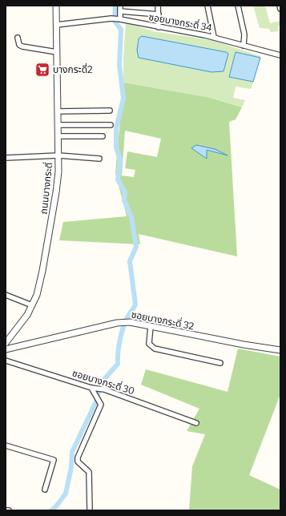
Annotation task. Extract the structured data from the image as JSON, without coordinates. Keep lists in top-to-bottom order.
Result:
{
  "streets": {
    "street": [
      "ซอยบางกระดี่ 34",
      "ถนนบางกระดี่",
      "ซอยบางกระดี่ 32",
      "ซอยบางกระดี่ 30"
    ]
  },
  "crossings": [
    ["ซอยบางกระดี่ 34", "ถนนบางกระดี่"]
  ],
  "places": {
    "supermarket": ["บางกระดี่2"]
  }
}
